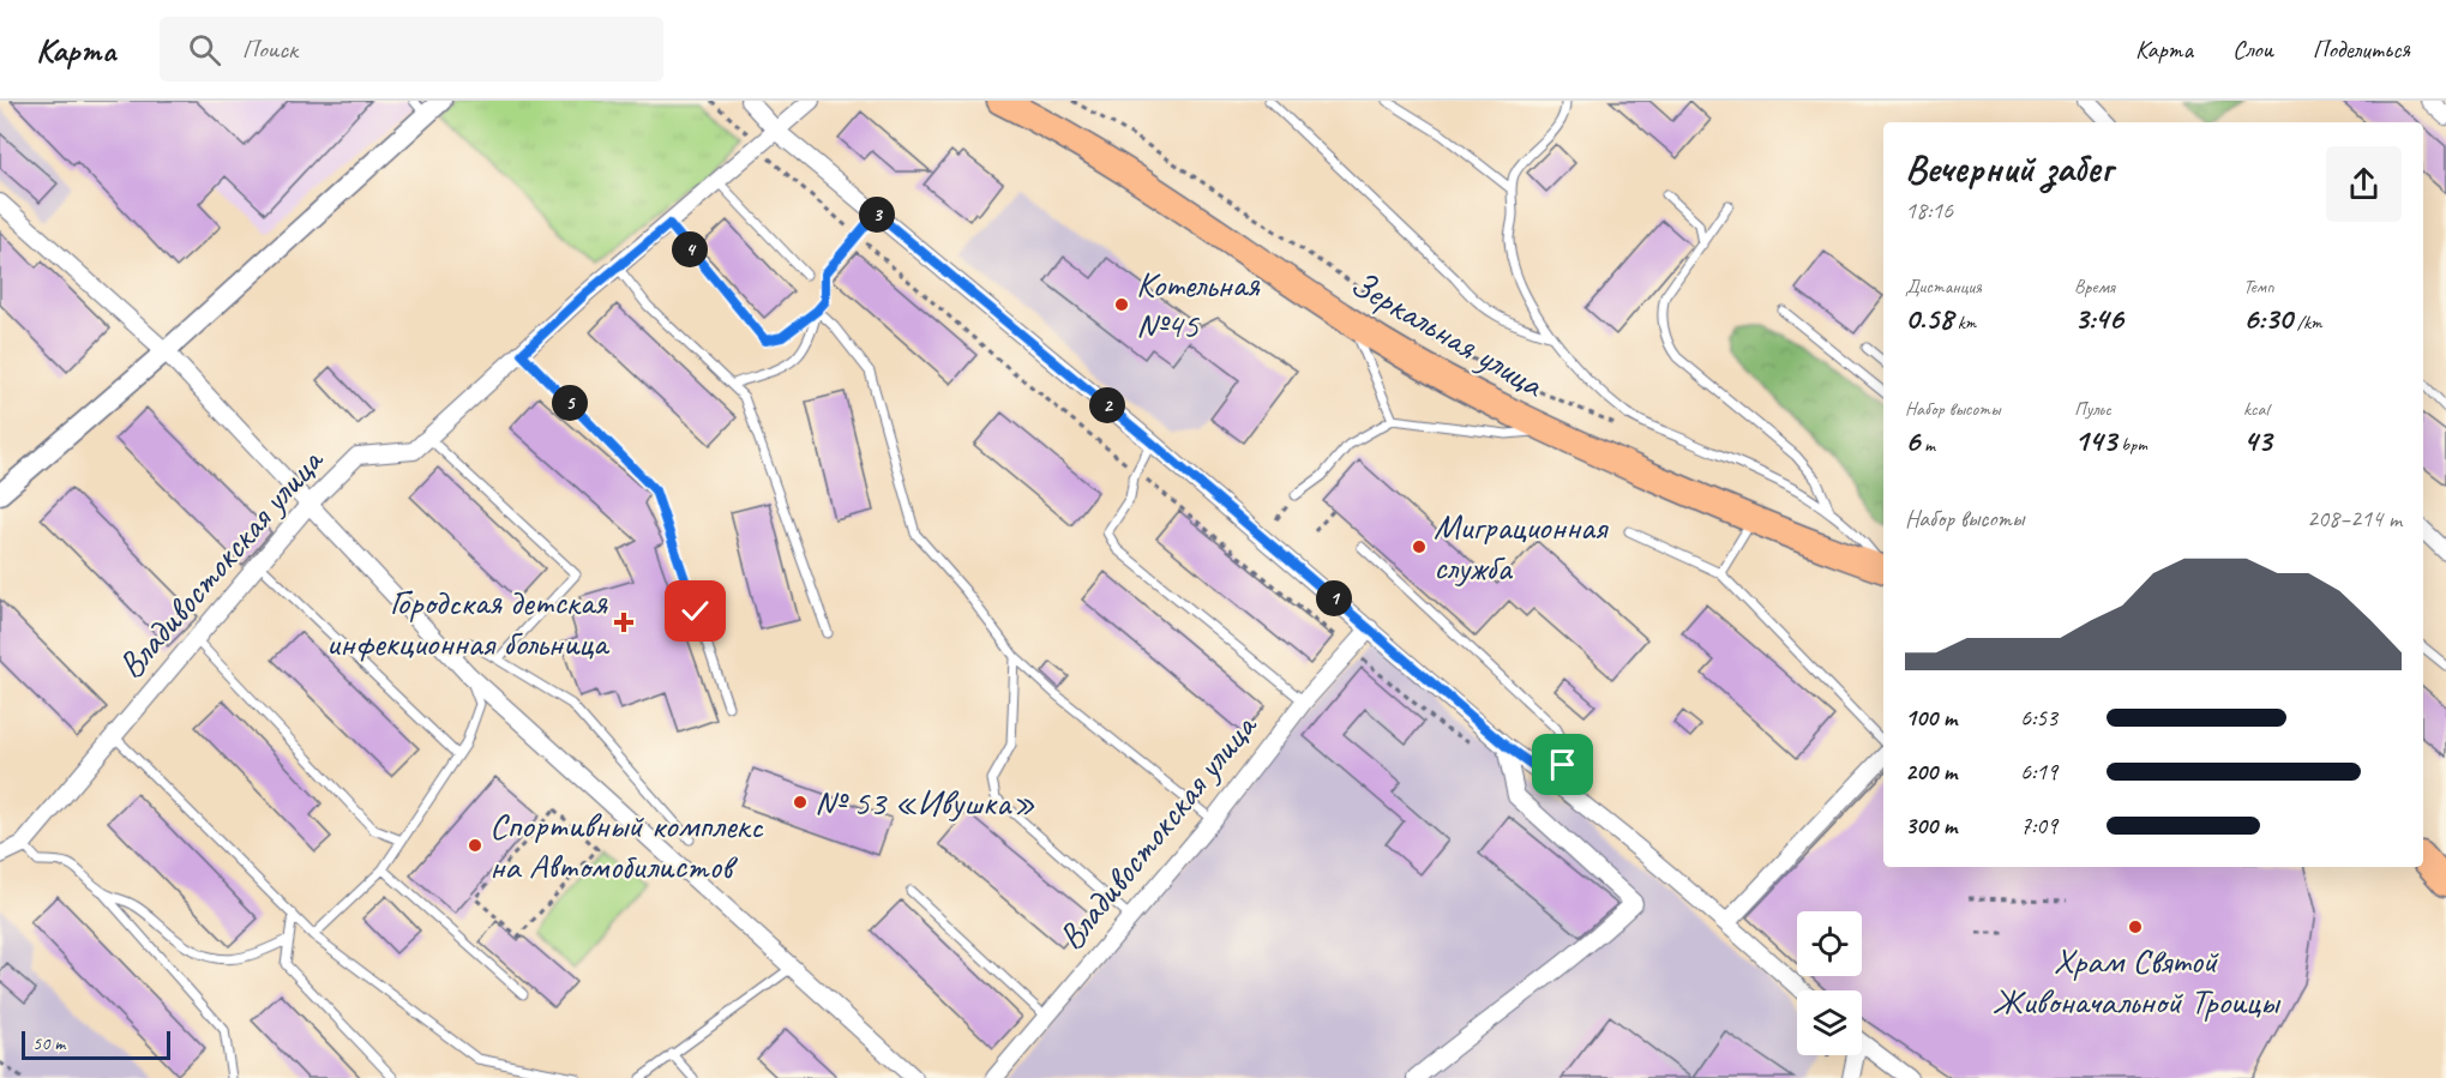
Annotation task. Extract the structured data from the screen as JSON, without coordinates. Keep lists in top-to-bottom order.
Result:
{
  "streets": {
    "main road": ["Зеркальная улица"],
    "street": ["Владивостокская улица"]
  },
  "places": {
    "other": [
      "Котельная №45",
      "Миграционная служба",
      "№ 53 «Ивушка»",
      "Спортивный комплекс на Автомобилистов",
      "Храм Святой Живоначальной Троицы"
    ],
    "health": ["Городская детская инфекционная больница"]
  },
  "scale_bar": "50 m",
  "page": {
    "header": "Карта",
    "search": "Поиск",
    "nav": ["Карта", "Слои", "Поделиться"],
    "heading": ["Вечерний забег", "18:16"],
    "pins": [
      "3",
      "4",
      "5",
      "2",
      "1"
    ],
    "stats": [
      ["Дистанция", "0.58 km"],
      ["Время", "3:46"],
      ["Темп", "6:30 /km"],
      ["Набор высоты", "6 m"],
      ["Пульс", "143 bpm"],
      ["kcal", "43"]
    ],
    "chart": ["Набор высоты", "208–214 m"],
    "list": [
      {
        "name": "100 m",
        "note": "6:53"
      },
      {
        "name": "200 m",
        "note": "6:19"
      },
      {
        "name": "300 m",
        "note": "7:09"
      }
    ],
    "scale": "50 m"
  }
}
